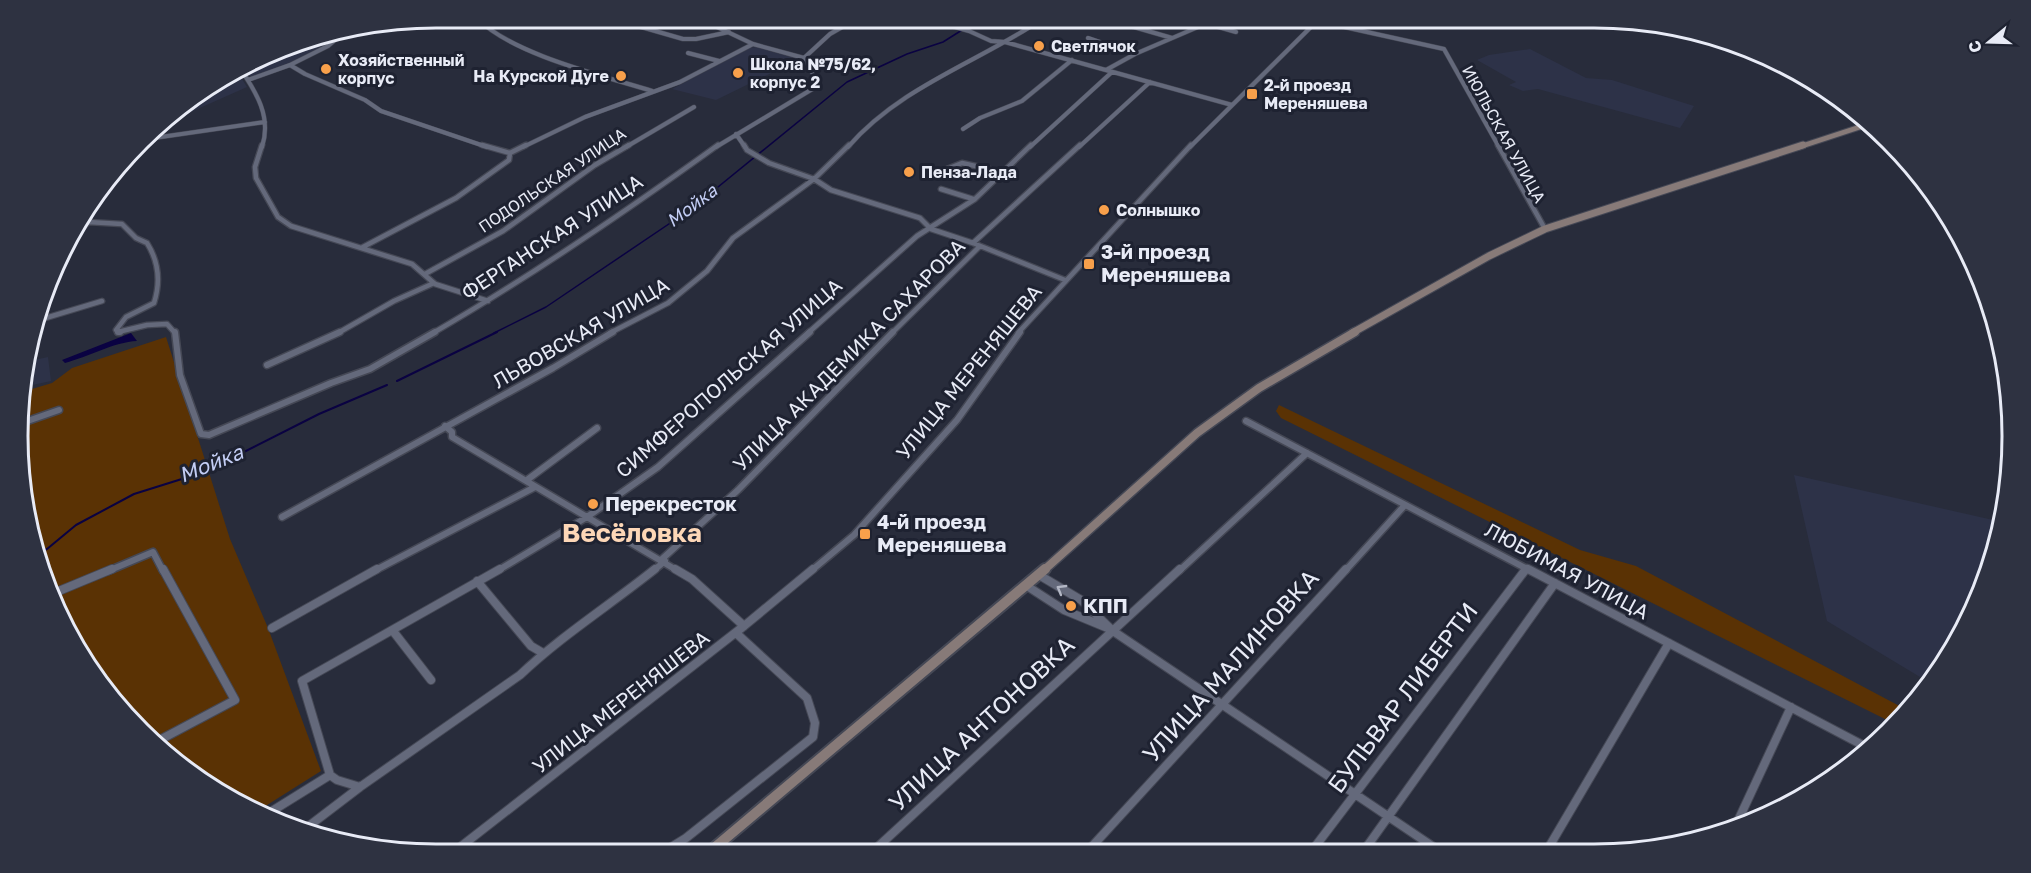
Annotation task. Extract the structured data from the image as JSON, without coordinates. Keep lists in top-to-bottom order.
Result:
{
  "streets": {
    "street": [
      "ИЮЛЬСКАЯ УЛИЦА",
      "ПОДОЛЬСКАЯ УЛИЦА",
      "ФЕРГАНСКАЯ УЛИЦА",
      "ЛЬВОВСКАЯ УЛИЦА",
      "УЛИЦА АКАДЕМИКА САХАРОВА",
      "УЛИЦА МЕРЕНЯШЕВА",
      "СИМФЕРОПОЛЬСКАЯ УЛИЦА",
      "ЛЮБИМАЯ УЛИЦА",
      "УЛИЦА МАЛИНОВКА",
      "БУЛЬВАР ЛИБЕРТИ",
      "УЛИЦА АНТОНОВКА"
    ]
  },
  "crossings": [
    ["УЛИЦА АКАДЕМИКА САХАРОВА", "УЛИЦА МЕРЕНЯШЕВА"],
    ["ЛЮБИМАЯ УЛИЦА", "УЛИЦА МАЛИНОВКА"],
    ["ЛЮБИМАЯ УЛИЦА", "БУЛЬВАР ЛИБЕРТИ"],
    ["ЛЮБИМАЯ УЛИЦА", "УЛИЦА АНТОНОВКА"]
  ],
  "districts": ["Весёловка"],
  "water": ["Мойка"],
  "places": {
    "other": [
      "Светлячок",
      "Хозяйственный корпус",
      "Школа №75/62, корпус 2",
      "На Курской Дуге",
      "Пенза-Лада",
      "Солнышко",
      "Перекресток",
      "КПП"
    ],
    "transit": ["2-й проезд Мереняшева", "3-й проезд Мереняшева", "4-й проезд Мереняшева"]
  },
  "north": "left"
}
